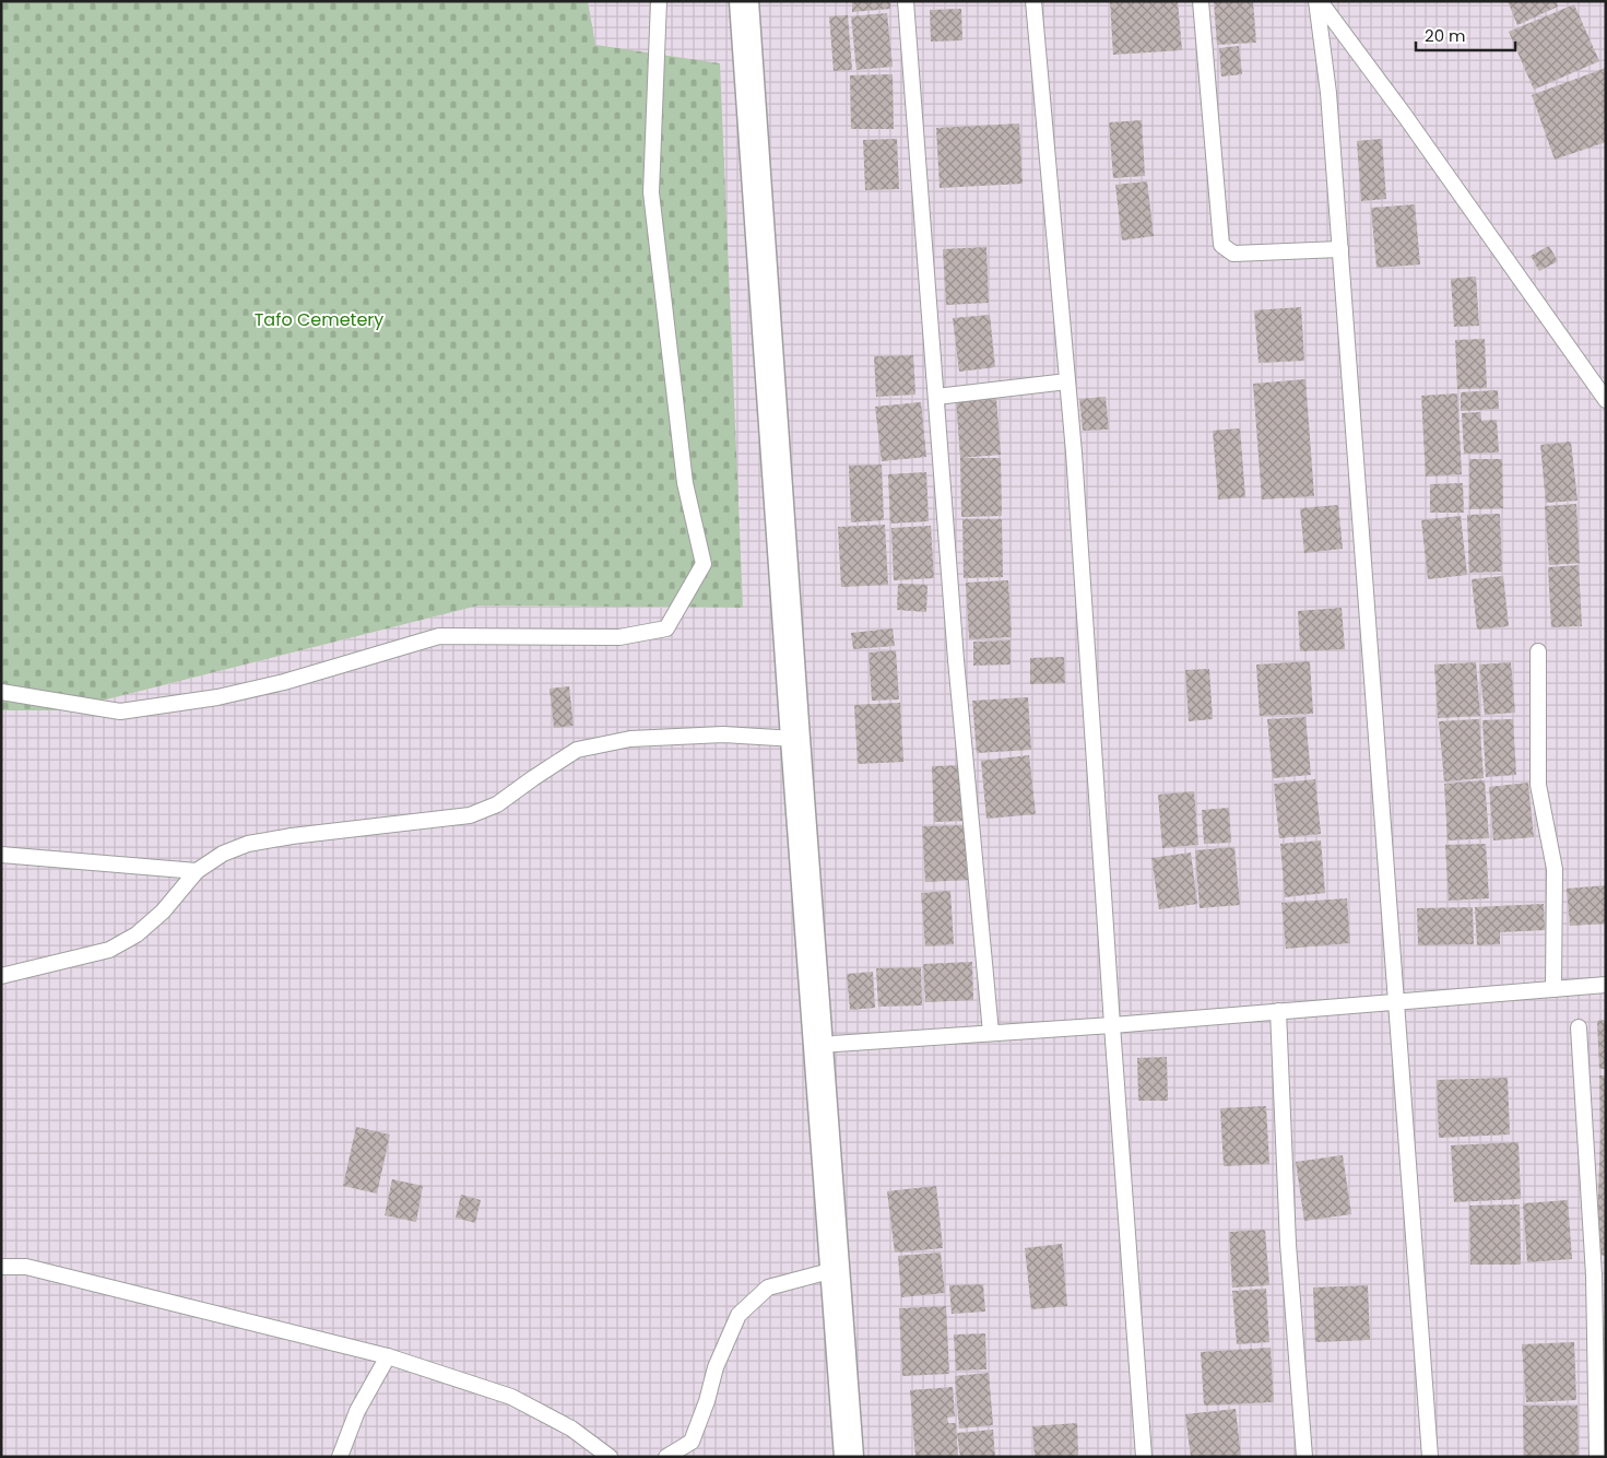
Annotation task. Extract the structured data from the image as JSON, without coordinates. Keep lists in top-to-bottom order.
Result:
{
  "parks": ["Tafo Cemetery"],
  "scale_bar": "20 m"
}
